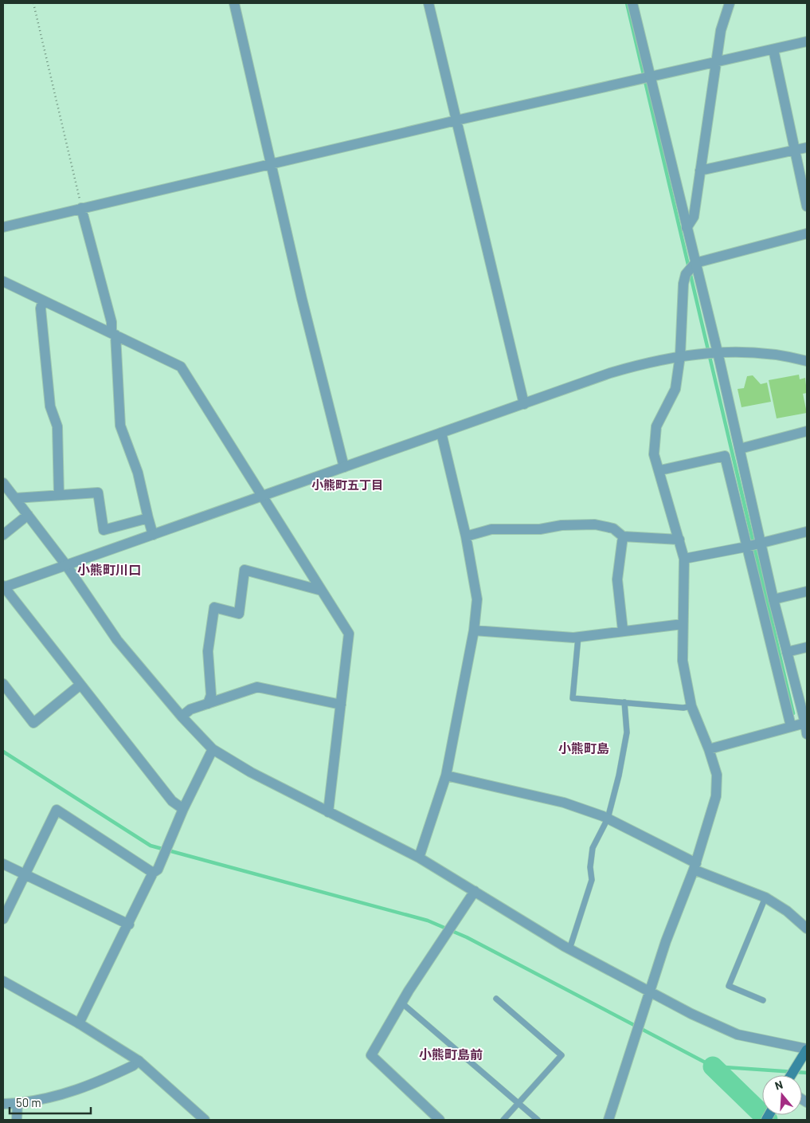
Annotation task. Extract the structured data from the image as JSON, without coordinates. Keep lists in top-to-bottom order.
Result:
{
  "districts": [
    "小熊町五丁目",
    "小熊町川口",
    "小熊町島",
    "小熊町島前"
  ],
  "scale_bar": "50 m",
  "north": "top"
}
